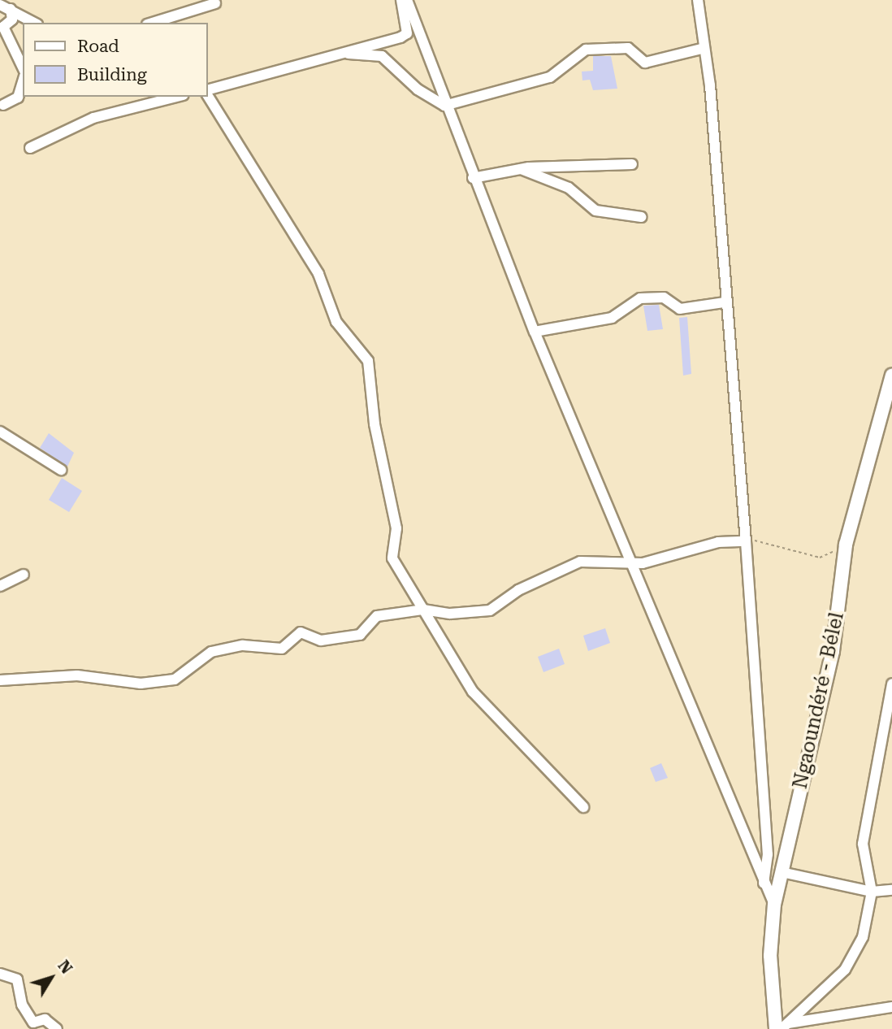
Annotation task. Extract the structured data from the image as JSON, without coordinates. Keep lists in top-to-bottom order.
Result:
{
  "streets": {
    "main road": ["Ngaoundéré - Bélel"]
  },
  "legend": ["Road", "Building"],
  "north": "top right"
}
